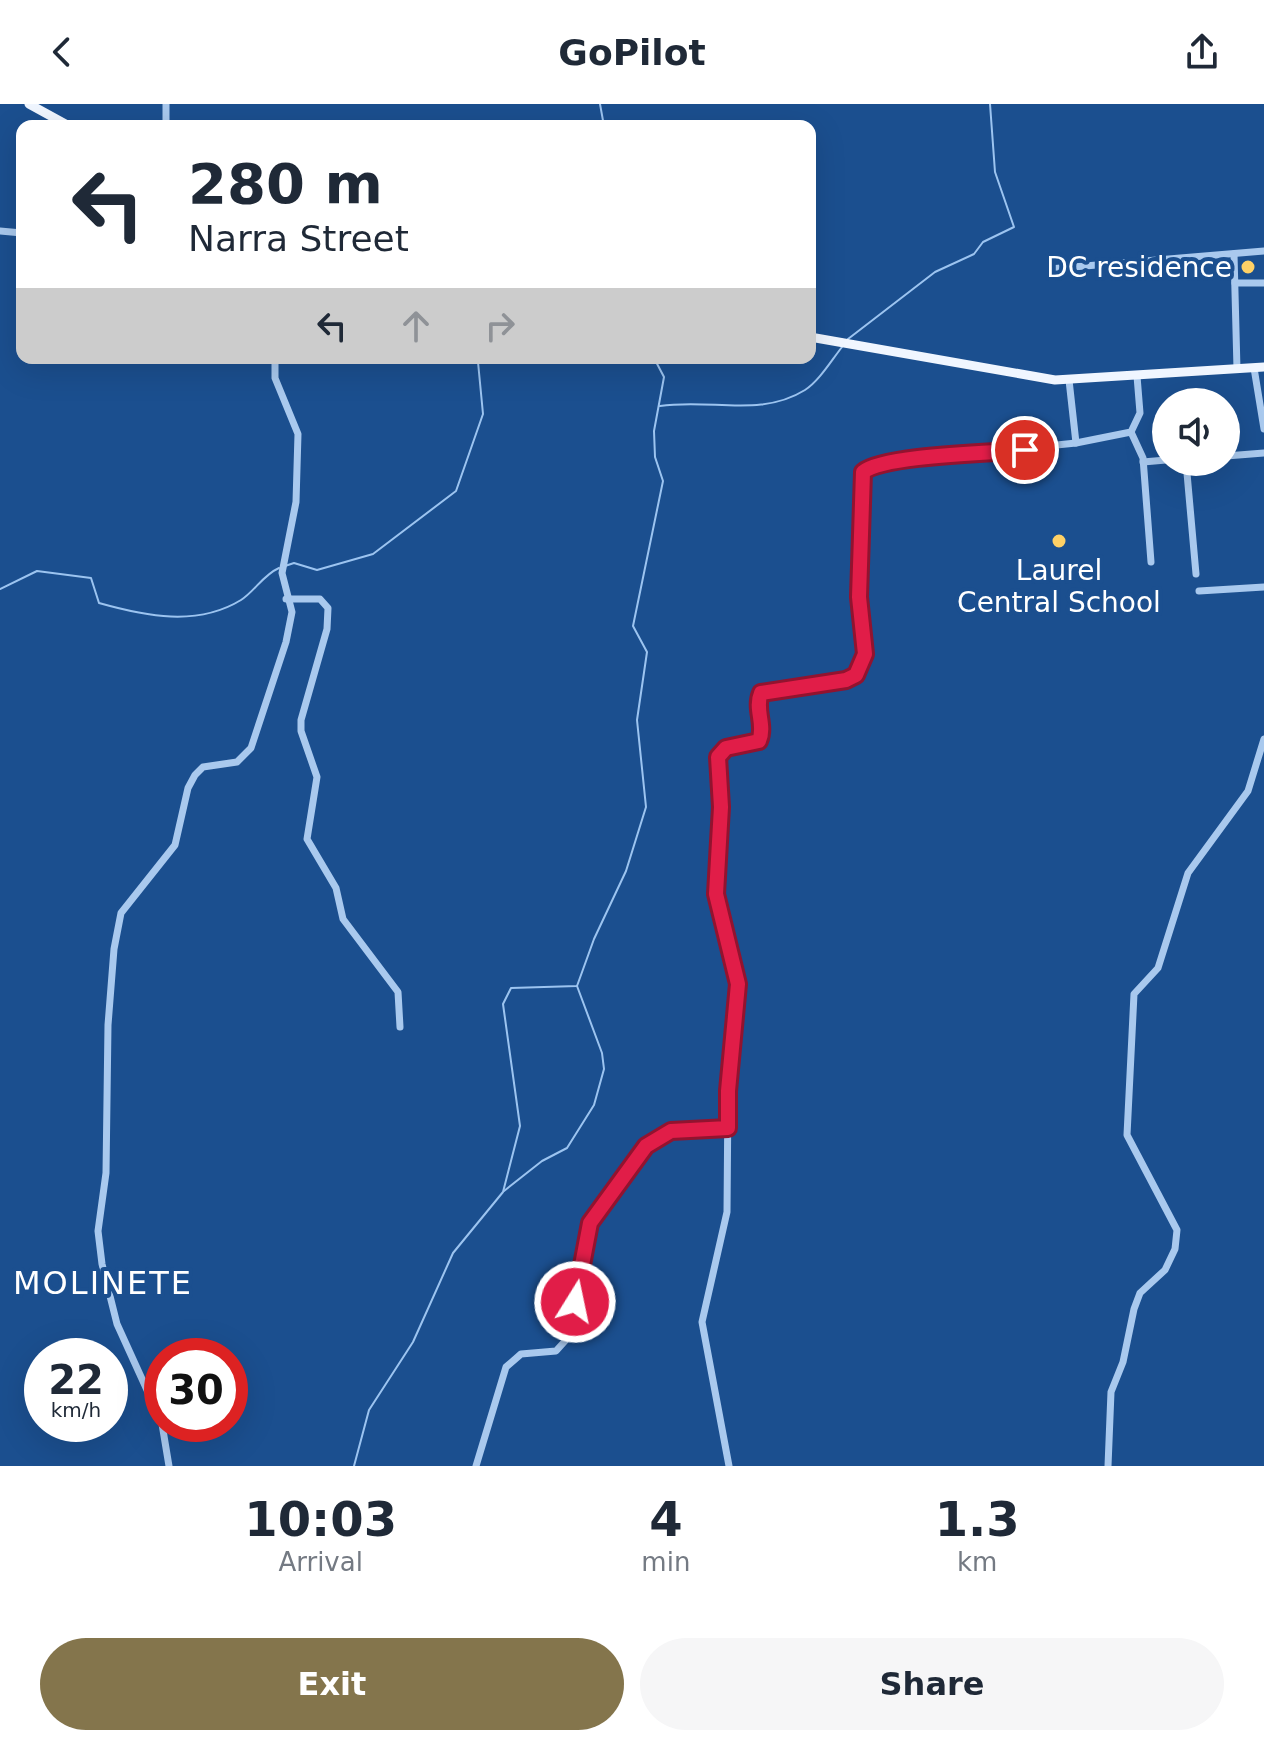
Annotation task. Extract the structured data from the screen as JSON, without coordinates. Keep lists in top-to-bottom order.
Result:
{
  "districts": ["MOLINETE"],
  "places": ["DC residence", "Laurel Central School"],
  "page": {
    "header": "GoPilot",
    "turn": ["280 m", "Narra Street"],
    "speed": "22 km/h",
    "limit": "30",
    "eta": [
      "10:03",
      "Arrival",
      "4",
      "min",
      "1.3",
      "km"
    ],
    "buttons": ["Exit", "Share"]
  }
}
